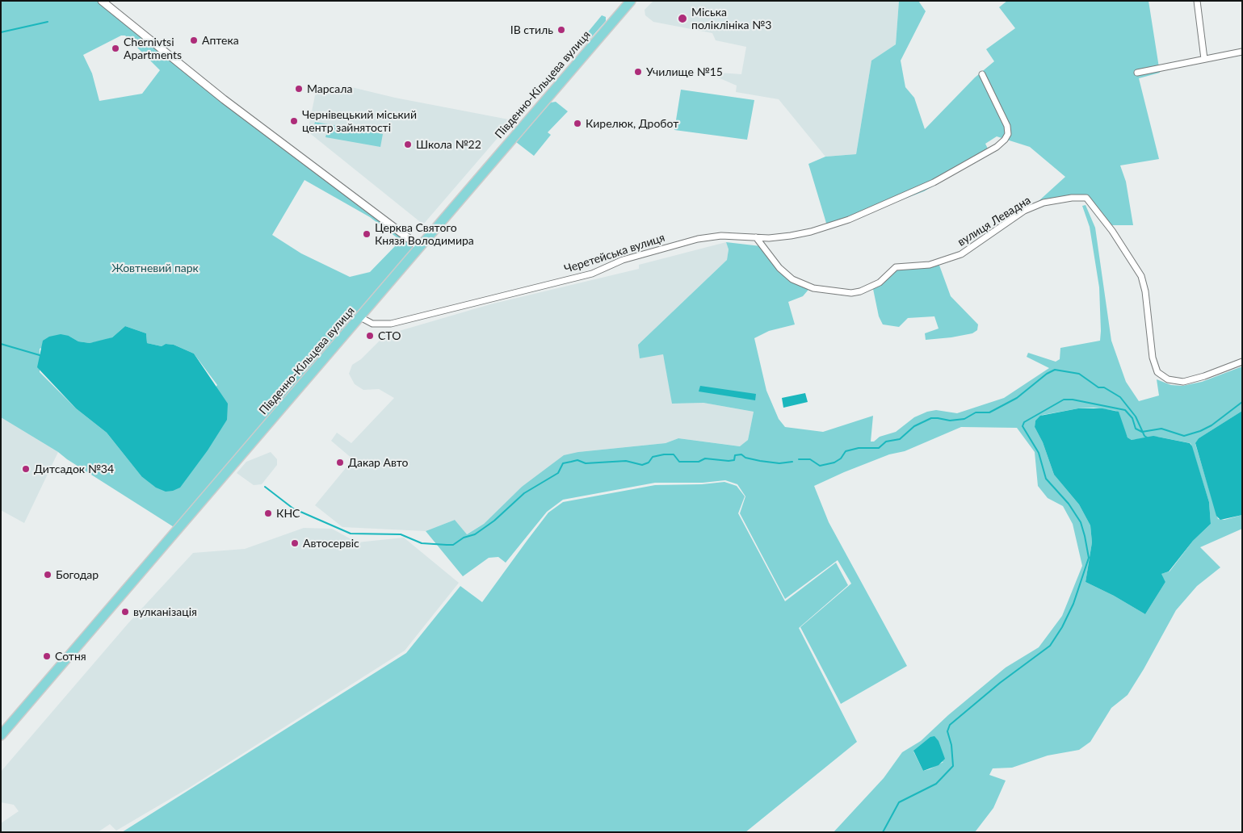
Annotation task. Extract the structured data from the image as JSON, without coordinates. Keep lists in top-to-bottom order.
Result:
{
  "streets": {
    "main road": ["Південно-Кільцева вулиця"],
    "street": ["вулиця Левадна", "Черетейська вулиця"]
  },
  "crossings": [
    ["Південно-Кільцева вулиця", "Черетейська вулиця"],
    ["вулиця Левадна", "Черетейська вулиця"]
  ],
  "parks": ["Жовтневий парк"],
  "places": [
    "Міська поліклініка №3",
    "ІВ стиль",
    "Аптека",
    "Chernivtsi Apartments",
    "Училище №15",
    "Марсала",
    "Чернівецький міський центр зайнятості",
    "Кирелюк, Дробот",
    "Школа №22",
    "Церква Святого Князя Володимира",
    "СТО",
    "Дакар Авто",
    "Дитсадок №34",
    "КНС",
    "Автосервіс",
    "Богодар",
    "вулканізація",
    "Сотня"
  ]
}
